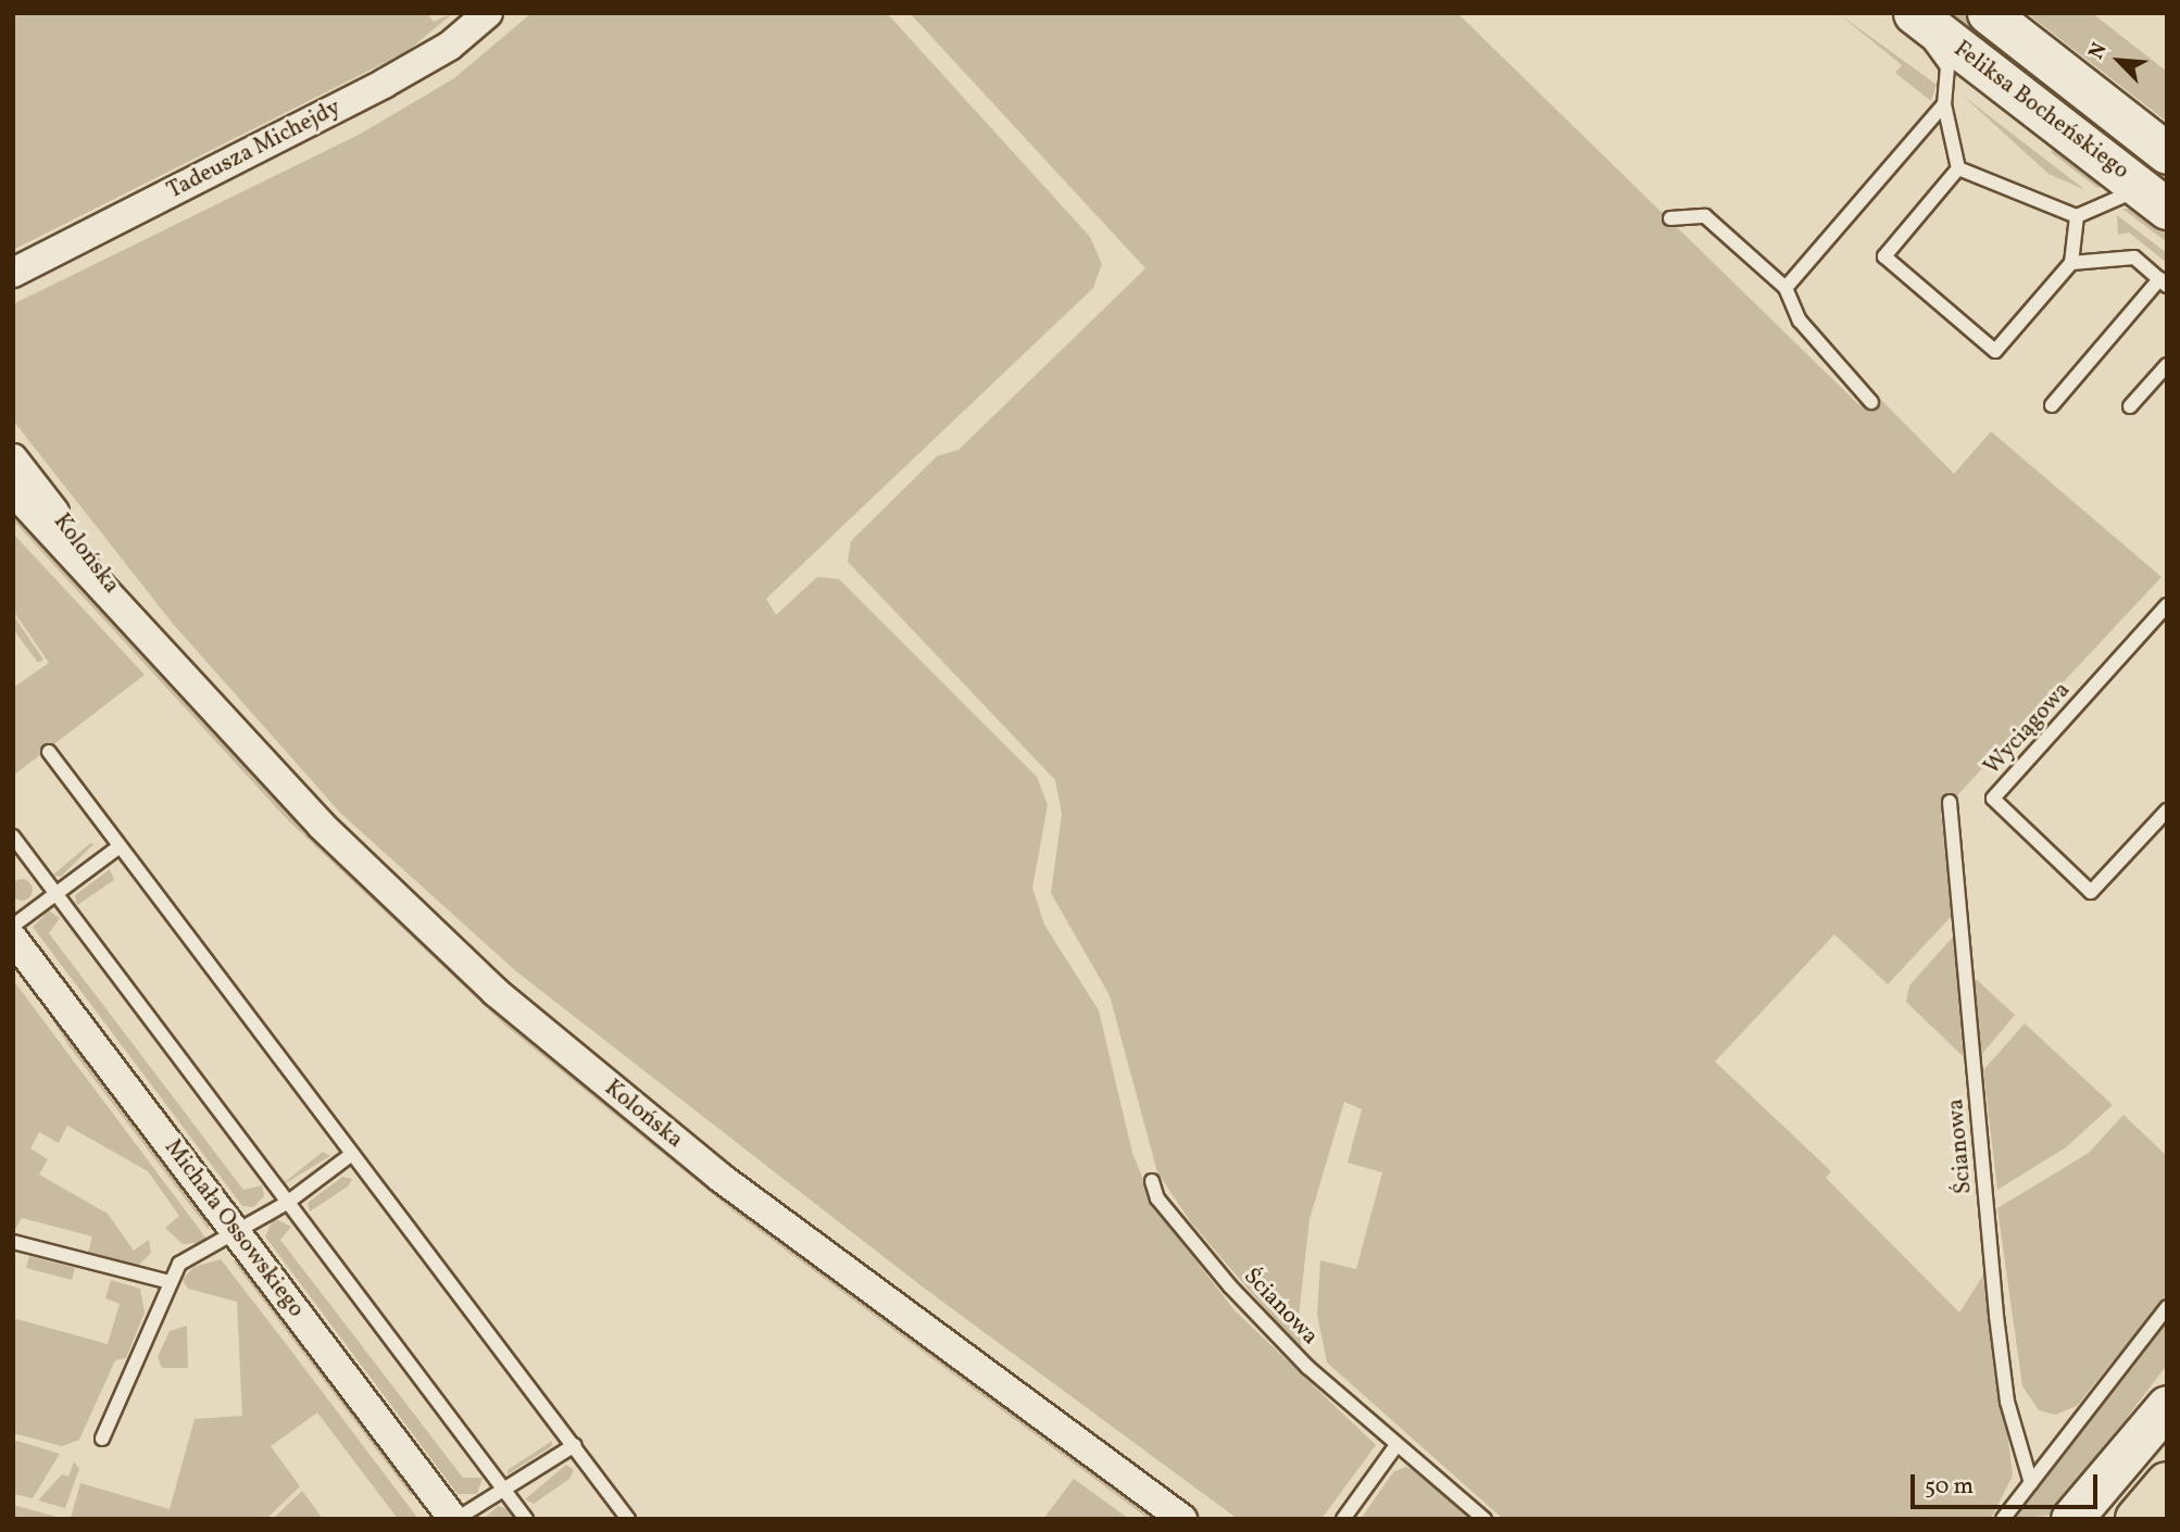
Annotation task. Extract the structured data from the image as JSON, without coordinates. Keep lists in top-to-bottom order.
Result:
{
  "streets": {
    "main road": ["Feliksa Bocheńskiego"],
    "street": ["Tadeusza Michejdy", "Kolońska", "Michała Ossowskiego"],
    "lane": ["Wyciągowa", "Ścianowa"]
  },
  "scale_bar": "50 m",
  "north": "top left"
}
